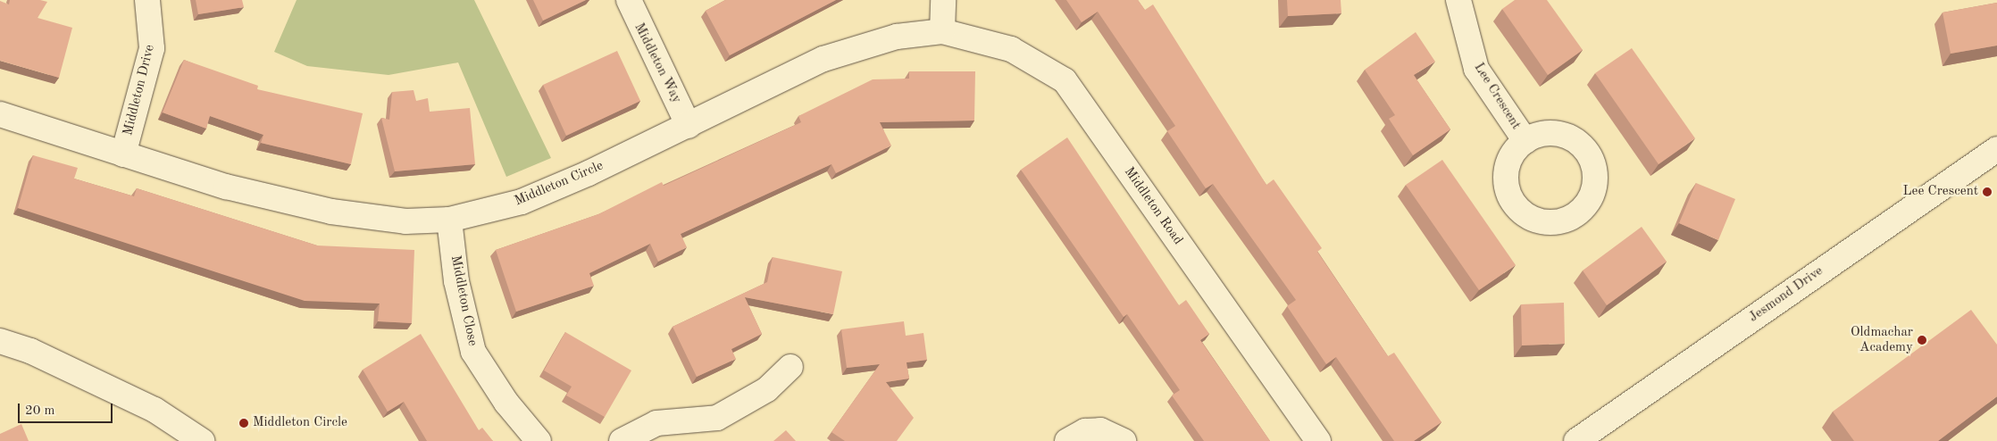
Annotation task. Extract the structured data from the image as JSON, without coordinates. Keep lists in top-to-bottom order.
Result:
{
  "streets": {
    "street": [
      "Middleton Way",
      "Middleton Drive",
      "Lee Crescent",
      "Middleton Circle",
      "Middleton Road",
      "Jesmond Drive",
      "Middleton Close"
    ]
  },
  "crossings": [
    ["Middleton Way", "Middleton Circle"],
    ["Middleton Drive", "Middleton Circle"],
    ["Middleton Circle", "Middleton Road"],
    ["Middleton Circle", "Middleton Close"]
  ],
  "places": ["Lee Crescent", "Oldmachar Academy", "Middleton Circle"],
  "scale_bar": "20 m"
}
